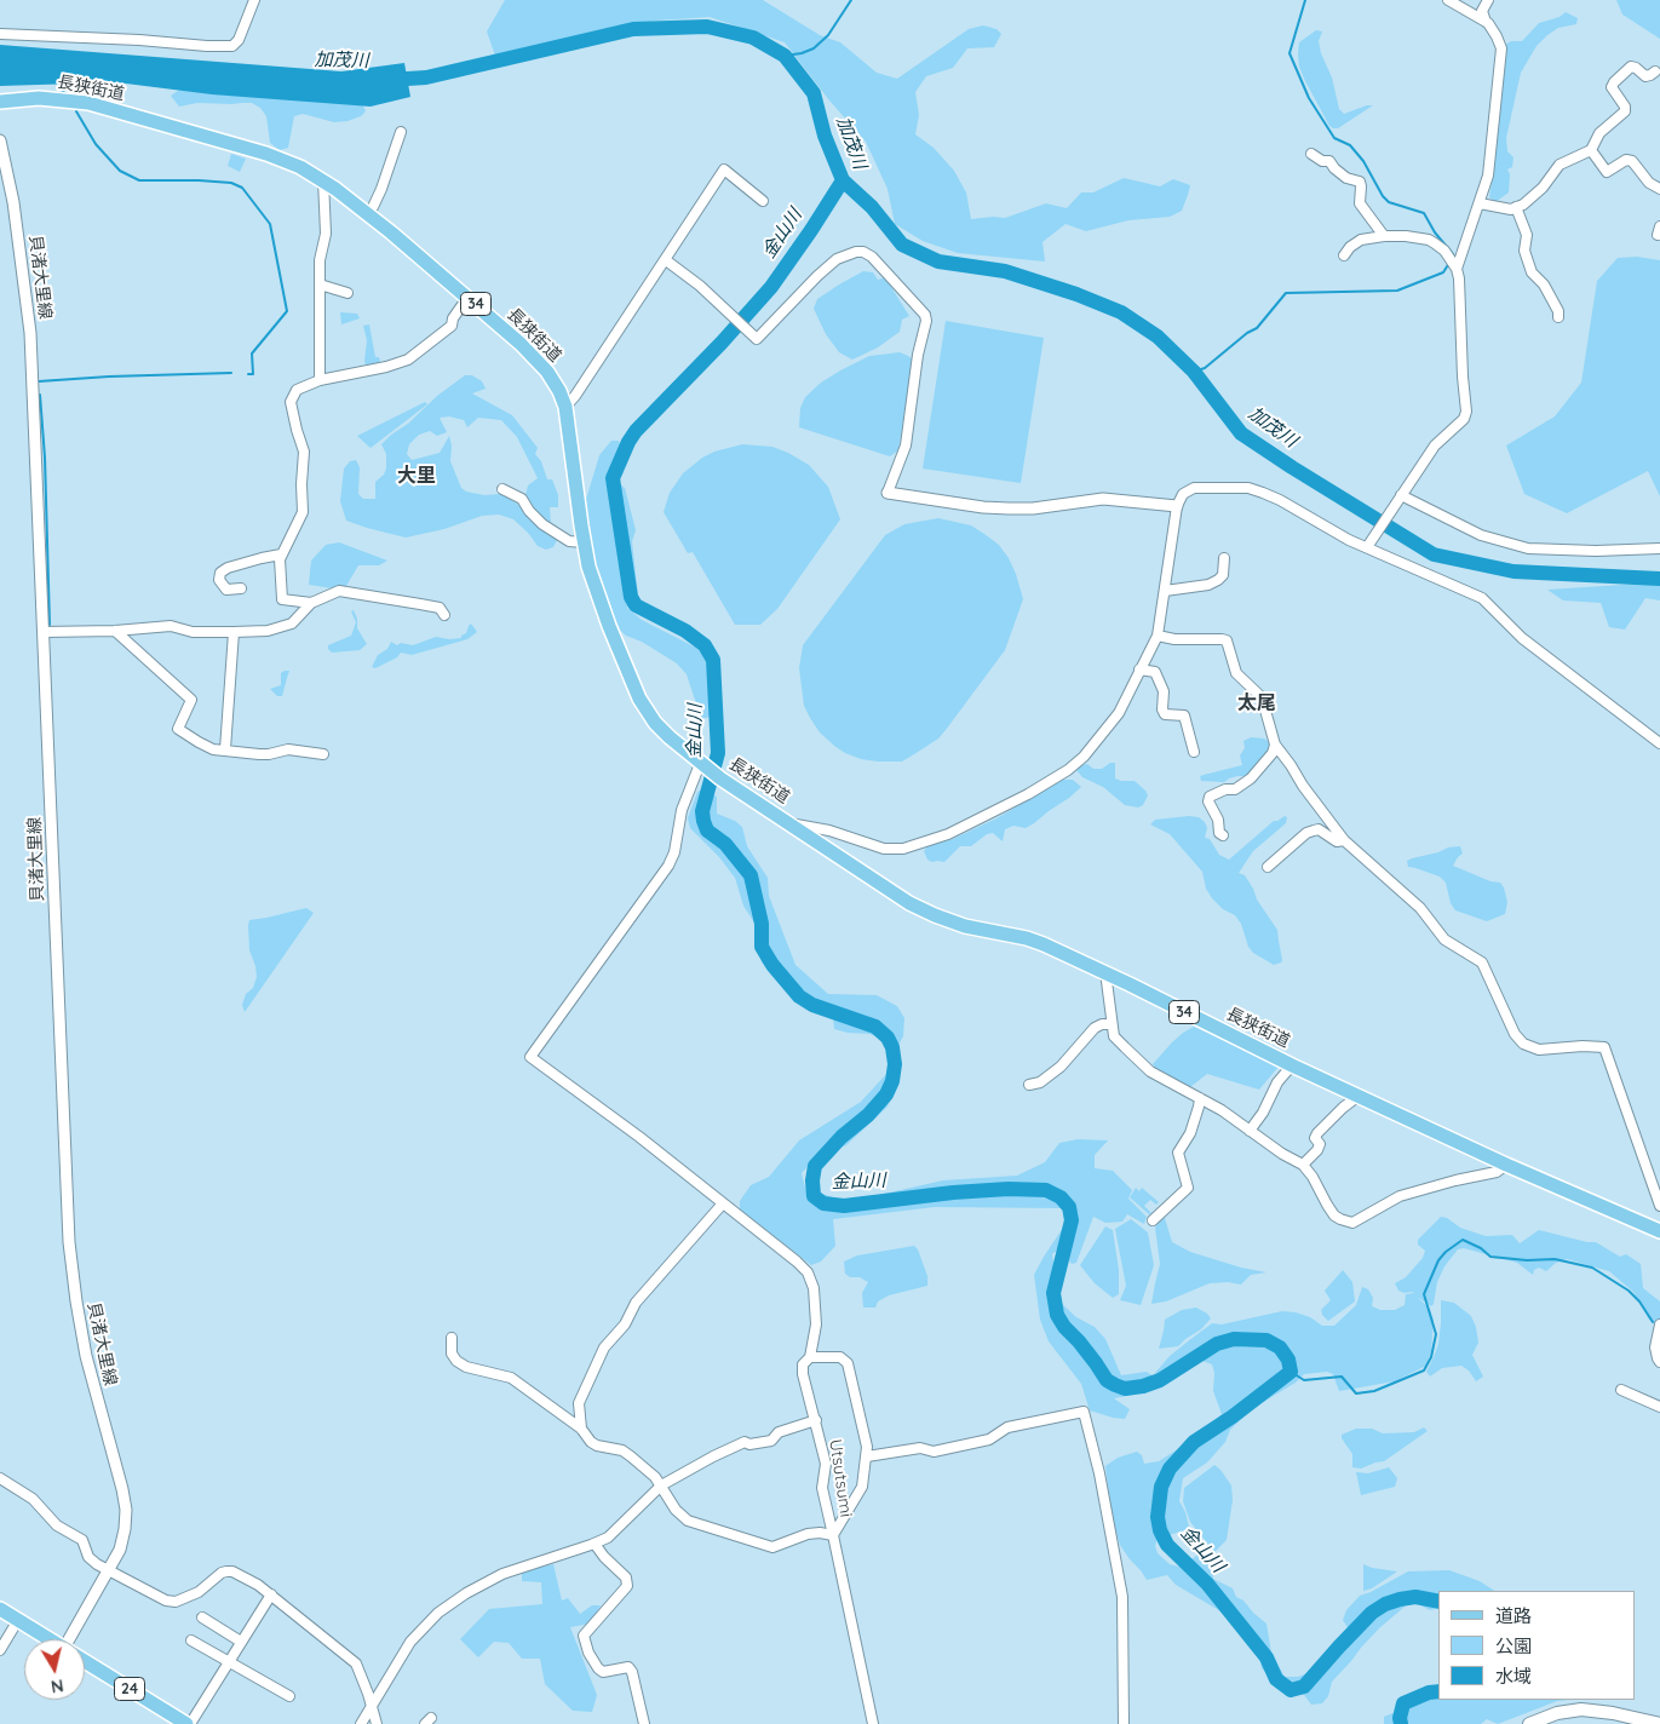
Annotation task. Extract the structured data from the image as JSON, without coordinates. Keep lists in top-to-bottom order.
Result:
{
  "streets": {
    "main road": ["長狭街道", "34", "24"],
    "street": ["貝渚大里線", "Utsutsumi"]
  },
  "crossings": [
    ["長狭街道", "Utsutsumi"]
  ],
  "districts": ["大里", "太尾"],
  "water": ["加茂川", "金山川"],
  "legend": ["道路", "公園", "水域"],
  "north": "bottom"
}
